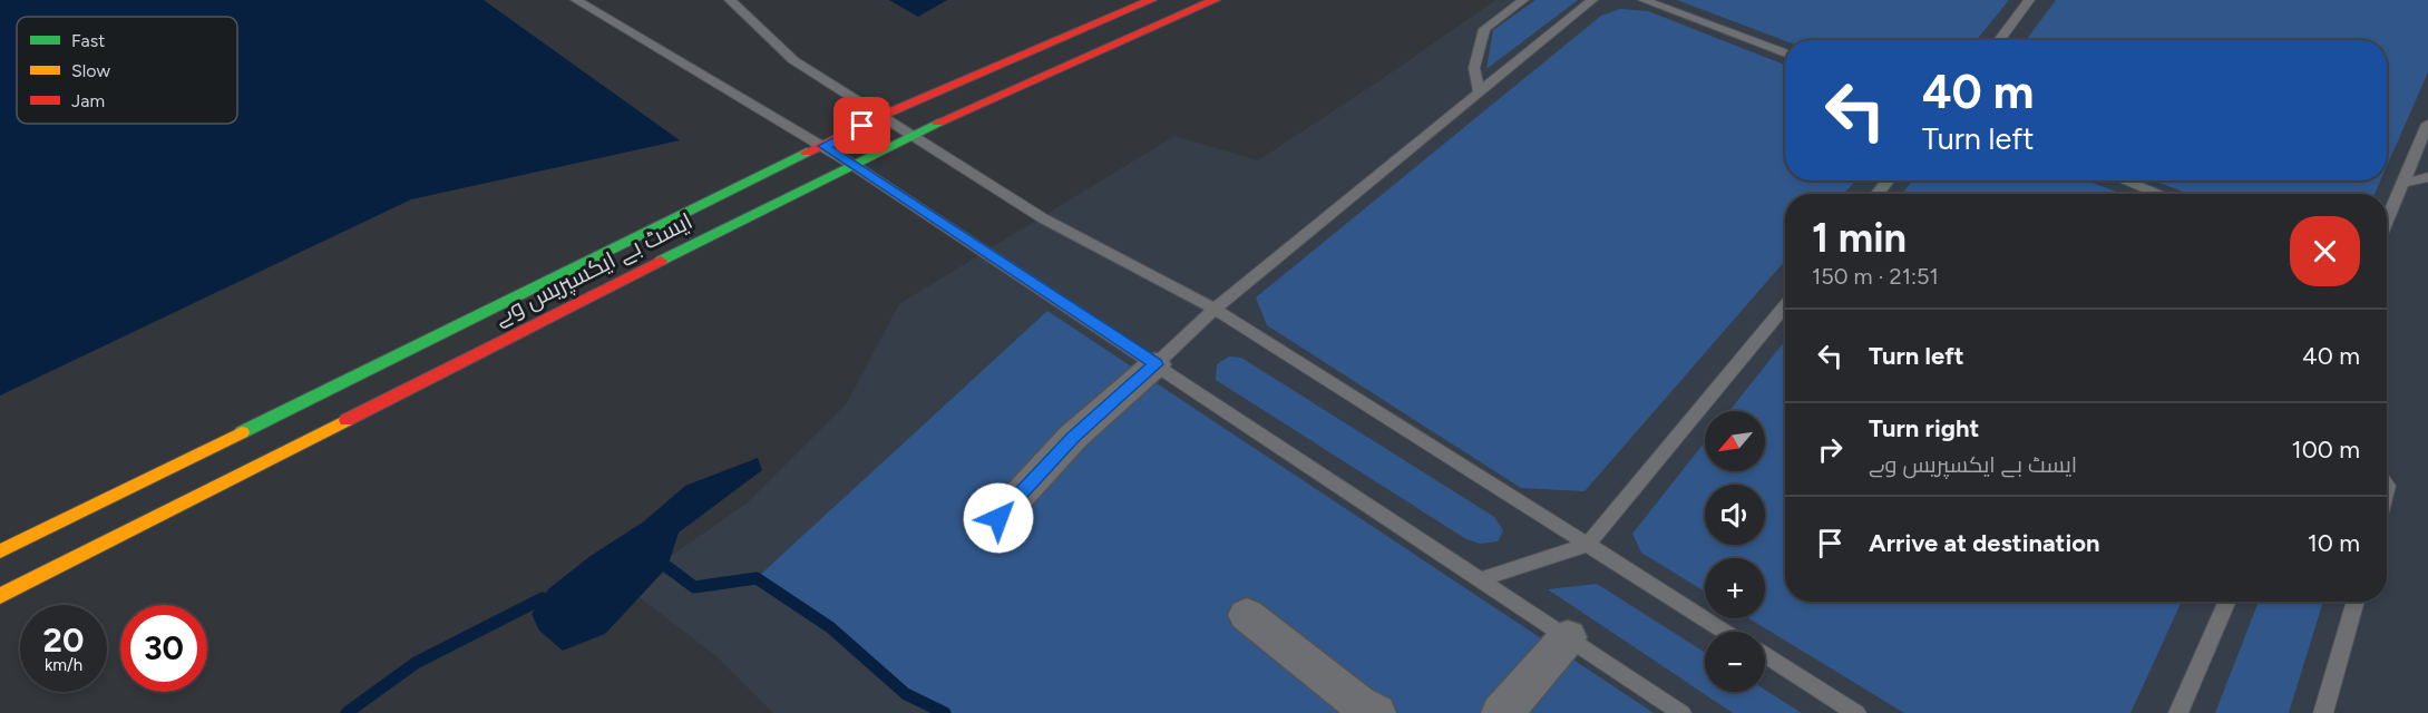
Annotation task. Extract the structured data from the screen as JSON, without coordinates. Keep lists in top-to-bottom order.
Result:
{
  "streets": {
    "main road": ["ایسٹ بے ایکسپریس وے"]
  },
  "legend": ["Fast", "Slow", "Jam"],
  "north": "bottom left",
  "page": {
    "turn": ["40 m", "Turn left"],
    "heading": ["1 min", "150 m · 21:51"],
    "list": [
      {
        "name": "Turn left",
        "value": "40 m"
      },
      {
        "name": "Turn right",
        "note": "ایسٹ بے ایکسپریس وے",
        "value": "100 m"
      },
      {
        "name": "Arrive at destination",
        "value": "10 m"
      }
    ],
    "map_buttons": ["+", "−"],
    "speed": "20 km/h",
    "limit": "30"
  }
}
